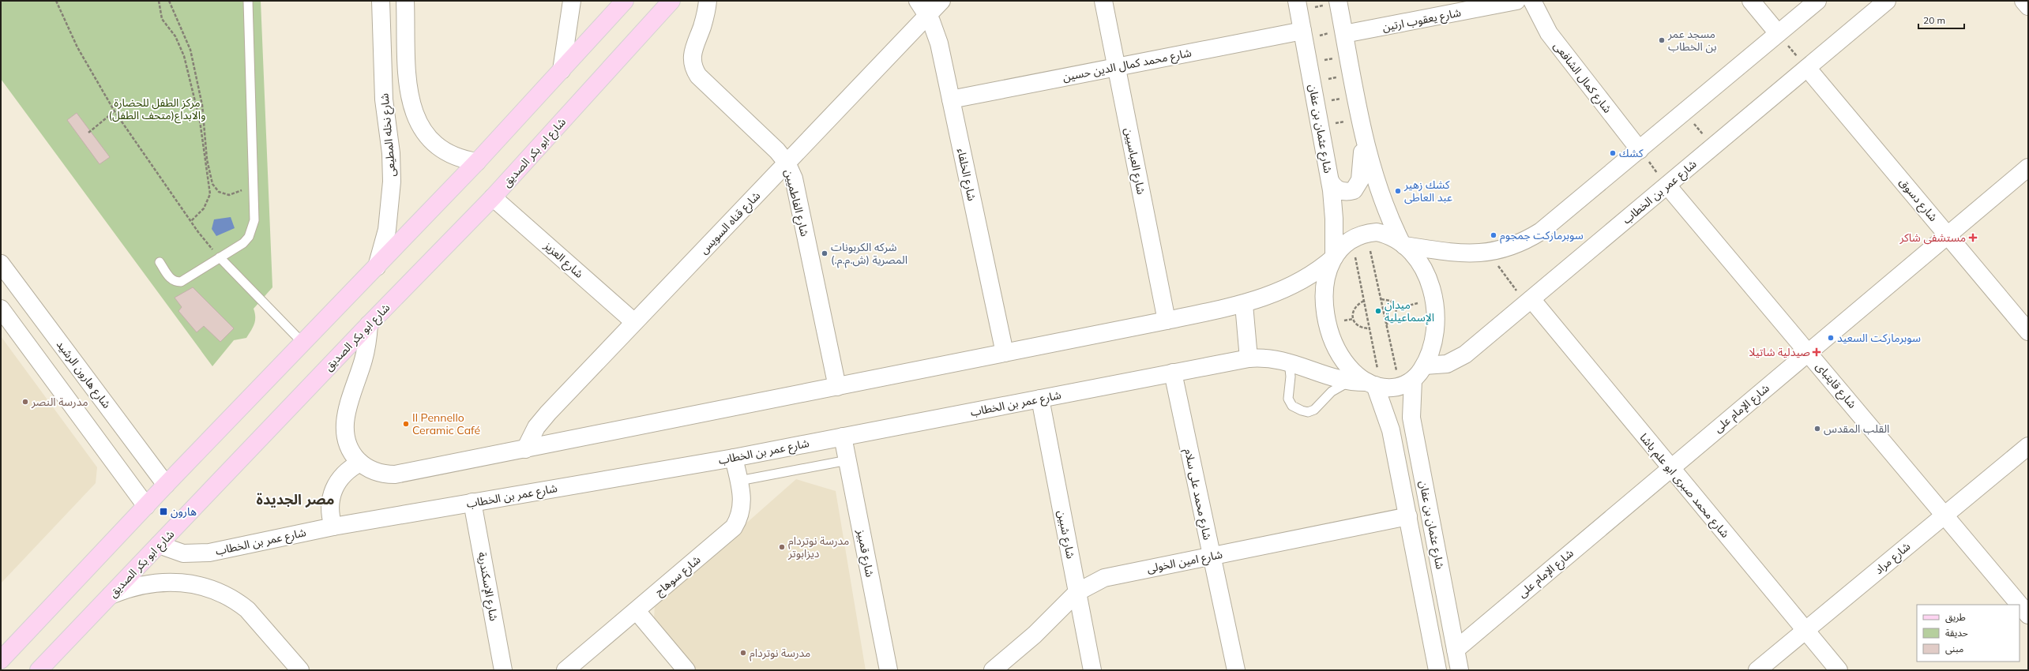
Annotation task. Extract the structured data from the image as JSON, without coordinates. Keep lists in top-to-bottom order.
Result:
{
  "streets": {
    "main road": ["شارع ابو بكر الصديق"],
    "street": [
      "شارع يعقوب ارتين",
      "شارع محمد كمال الدين حسين",
      "شارع كمال الشافعى",
      "شارع عثمان بن عفان",
      "شارع نخله المطيعى",
      "شارع العباسيين",
      "شارع الخلفاء",
      "شارع عمر بن الخطاب",
      "شارع دسوق",
      "شارع الفاطميين",
      "شارع قناه السويس",
      "شارع العزيز",
      "شارع هارون الرشيد",
      "شارع قايتباى",
      "شارع الإمام على",
      "شارع محمد صبرى ابو علم باشا",
      "شارع محمد على سلام",
      "شارع شبين",
      "شارع قمبيز",
      "شارع مراد",
      "شارع امين الخولى",
      "شارع سوهاج",
      "شارع الإسكندرية"
    ]
  },
  "crossings": [
    ["شارع محمد كمال الدين حسين", "شارع عثمان بن عفان"],
    ["شارع محمد كمال الدين حسين", "شارع العباسيين"],
    ["شارع محمد كمال الدين حسين", "شارع الخلفاء"],
    ["شارع عثمان بن عفان", "شارع عمر بن الخطاب"],
    ["شارع عثمان بن عفان", "شارع الإمام على"],
    ["شارع عثمان بن عفان", "شارع امين الخولى"],
    ["شارع ابو بكر الصديق", "شارع عمر بن الخطاب"],
    ["شارع ابو بكر الصديق", "شارع العزيز"],
    ["شارع الخلفاء", "شارع قناه السويس"],
    ["شارع عمر بن الخطاب", "شارع دسوق"],
    ["شارع عمر بن الخطاب", "شارع قايتباى"],
    ["شارع عمر بن الخطاب", "شارع محمد صبرى ابو علم باشا"],
    ["شارع عمر بن الخطاب", "شارع محمد على سلام"],
    ["شارع عمر بن الخطاب", "شارع شبين"],
    ["شارع عمر بن الخطاب", "شارع قمبيز"],
    ["شارع عمر بن الخطاب", "شارع سوهاج"],
    ["شارع عمر بن الخطاب", "شارع الإسكندرية"],
    ["شارع دسوق", "شارع الإمام على"],
    ["شارع الفاطميين", "شارع قناه السويس"],
    ["شارع قناه السويس", "شارع العزيز"],
    ["شارع قايتباى", "شارع الإمام على"],
    ["شارع قايتباى", "شارع مراد"],
    ["شارع الإمام على", "شارع محمد صبرى ابو علم باشا"],
    ["شارع محمد صبرى ابو علم باشا", "شارع مراد"],
    ["شارع محمد على سلام", "شارع امين الخولى"],
    ["شارع شبين", "شارع امين الخولى"]
  ],
  "districts": ["مصر الجديدة"],
  "parks": ["مركز الطفل للحضارة والابداع(متحف الطفل)"],
  "places": {
    "other": [
      "مسجد عمر بن الخطاب",
      "كشك",
      "كشك زهير عبد العاطى",
      "سوبرماركت جمجوم",
      "شركه الكربونات المصرية (ش.م.م.)",
      "ميدان الإسماعيلية",
      "سوبرماركت السعيد",
      "مدرسة النصر",
      "Il Pennello Ceramic Café",
      "القلب المقدس",
      "مدرسة نوتردام ديزابوتر",
      "مدرسة نوتردام"
    ],
    "health": ["مستشفى شاكر", "صيدلية شاتيلا"],
    "transit": ["هارون"]
  },
  "legend": ["طريق", "حديقة", "مبنى"],
  "scale_bar": "20 m"
}
